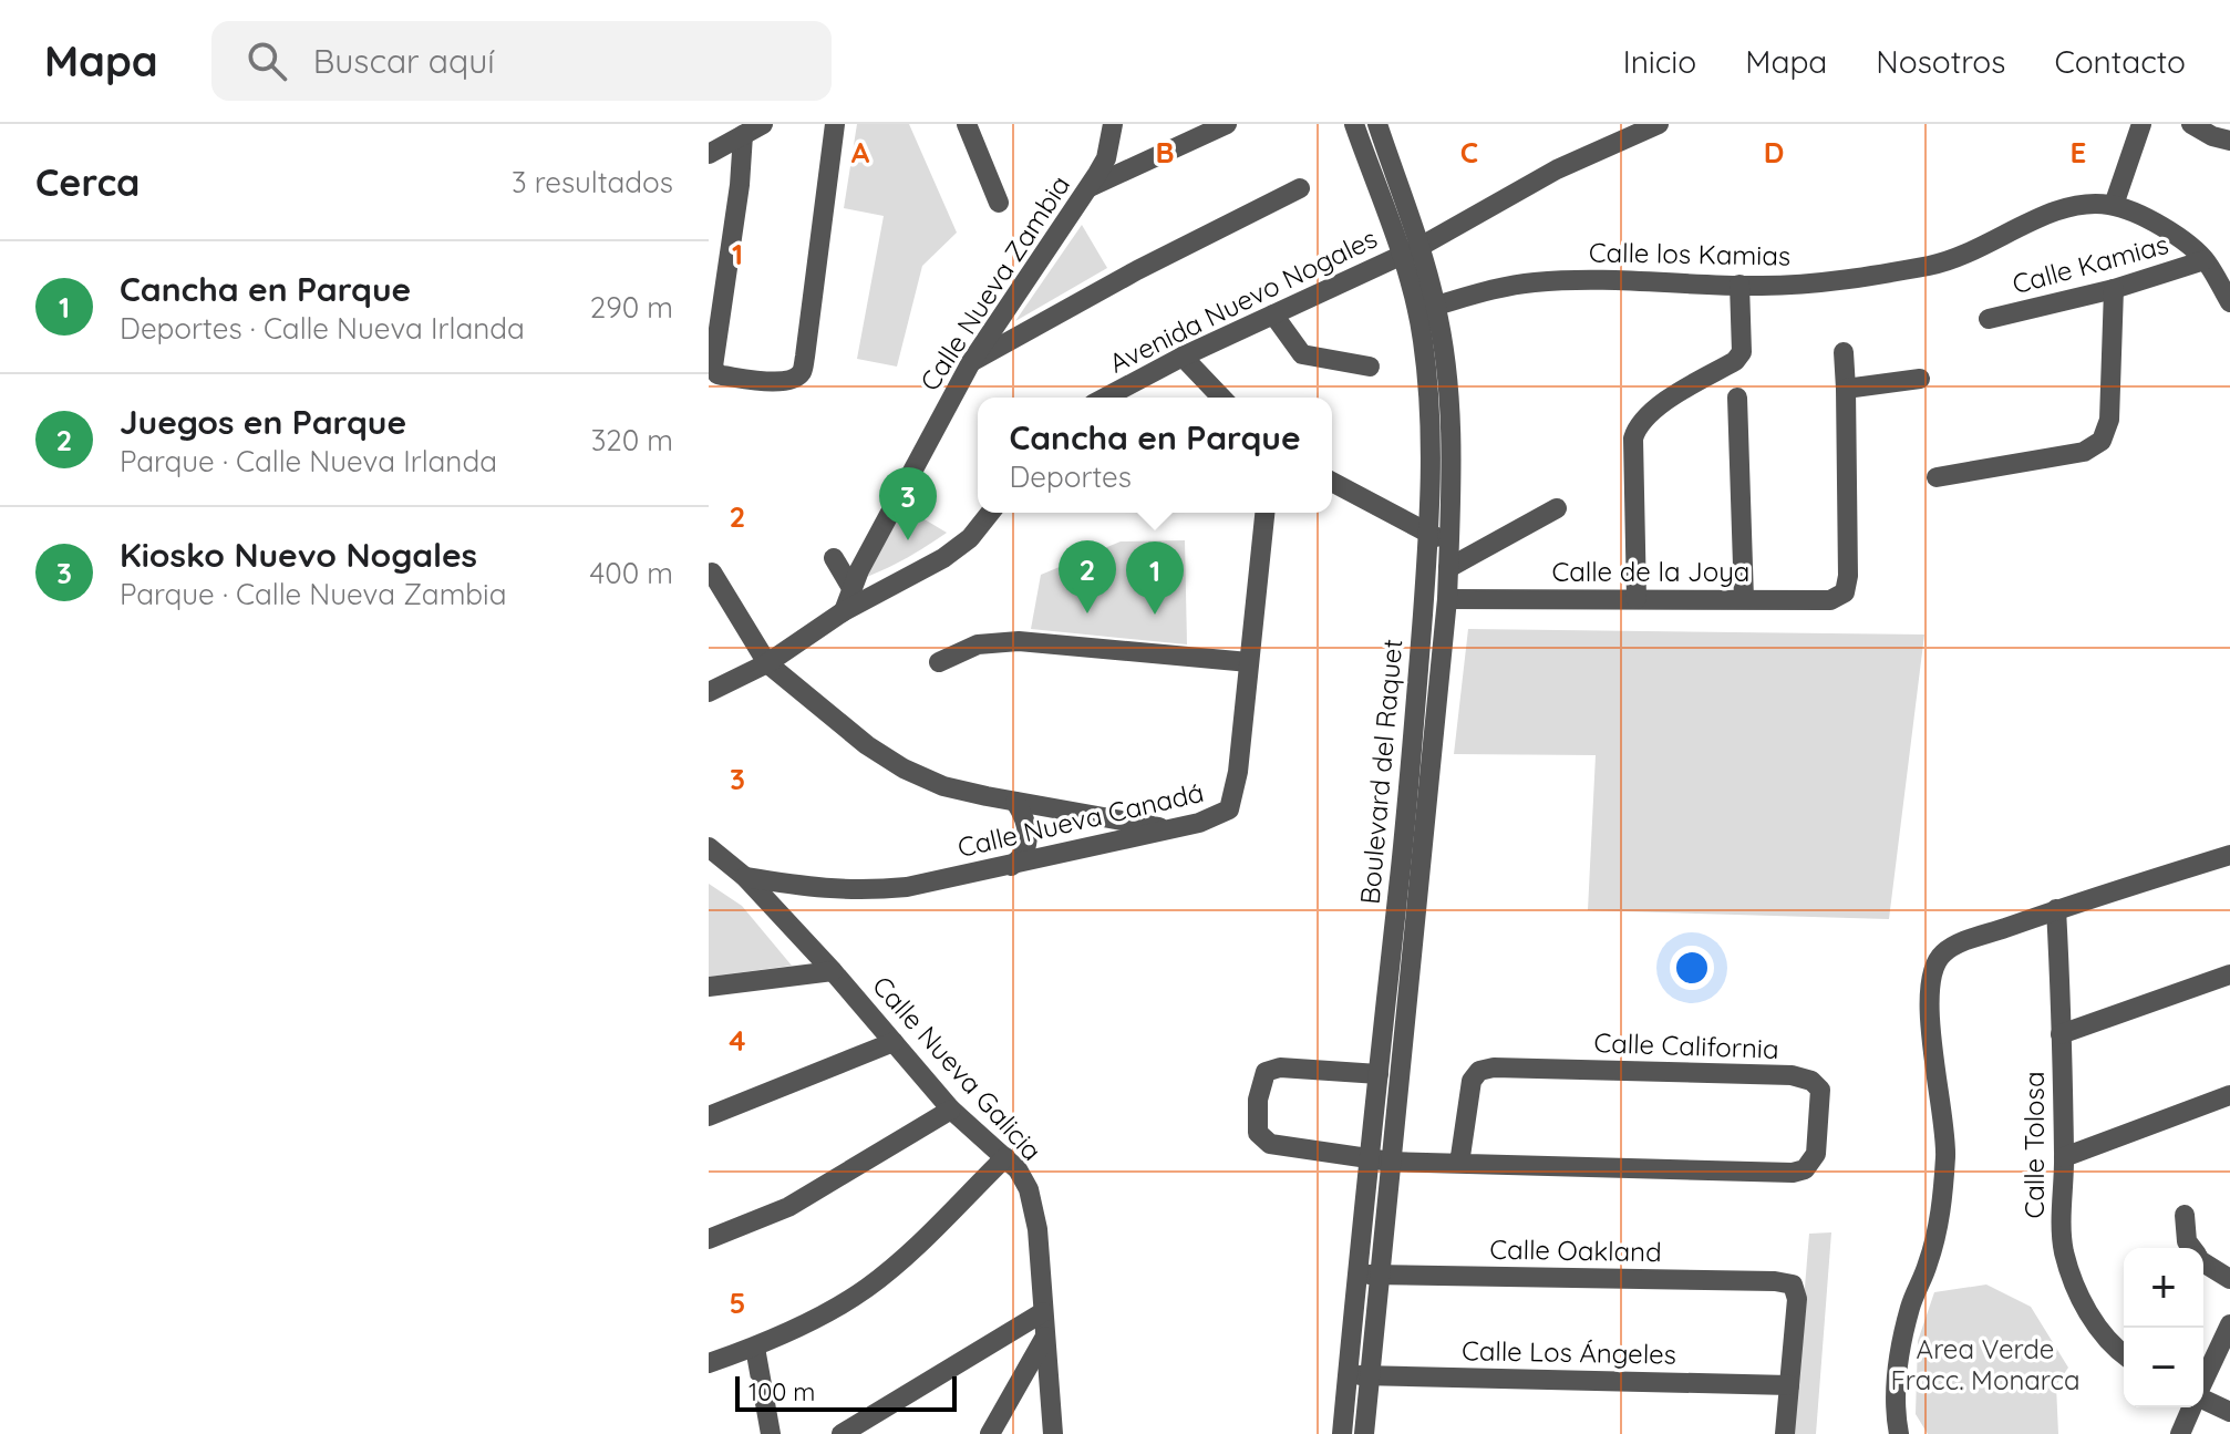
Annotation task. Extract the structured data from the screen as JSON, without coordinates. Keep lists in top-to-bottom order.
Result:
{
  "streets": {
    "street": [
      "Calle los Kamias",
      "Calle Kamias",
      "Calle Nueva Zambia",
      "Avenida Nuevo Nogales",
      "Calle de la Joya",
      "Boulevard del Raquet",
      "Calle Nueva Canadá",
      "Calle California",
      "Calle Nueva Galicia",
      "Calle Tolosa",
      "Calle Oakland",
      "Calle Los Ángeles"
    ]
  },
  "crossings": [
    ["Calle los Kamias", "Calle Kamias"],
    ["Calle los Kamias", "Boulevard del Raquet"],
    ["Avenida Nuevo Nogales", "Boulevard del Raquet"],
    ["Calle de la Joya", "Boulevard del Raquet"],
    ["Boulevard del Raquet", "Calle California"],
    ["Boulevard del Raquet", "Calle Oakland"],
    ["Boulevard del Raquet", "Calle Los Ángeles"],
    ["Calle Nueva Canadá", "Calle Nueva Galicia"],
    ["Calle Oakland", "Calle Los Ángeles"]
  ],
  "parks": ["Area Verde Fracc. Monarca"],
  "scale_bar": "100 m",
  "page": {
    "header": "Mapa",
    "search": "Buscar aquí",
    "nav": [
      "Inicio",
      "Mapa",
      "Nosotros",
      "Contacto"
    ],
    "heading": ["Cerca", "3 resultados"],
    "list": [
      {
        "mark": "1",
        "name": "Cancha en Parque",
        "note": "Deportes · Calle Nueva Irlanda",
        "value": "290 m"
      },
      {
        "mark": "2",
        "name": "Juegos en Parque",
        "note": "Parque · Calle Nueva Irlanda",
        "value": "320 m"
      },
      {
        "mark": "3",
        "name": "Kiosko Nuevo Nogales",
        "note": "Parque · Calle Nueva Zambia",
        "value": "400 m"
      }
    ],
    "popup": ["Cancha en Parque", "Deportes"],
    "pins": ["3", "2", "1"],
    "map_buttons": ["+", "−"],
    "scale": "100 m"
  },
  "grid": {
    "columns": [
      "A",
      "B",
      "C",
      "D",
      "E"
    ],
    "rows": [
      "1",
      "2",
      "3",
      "4",
      "5"
    ]
  }
}
